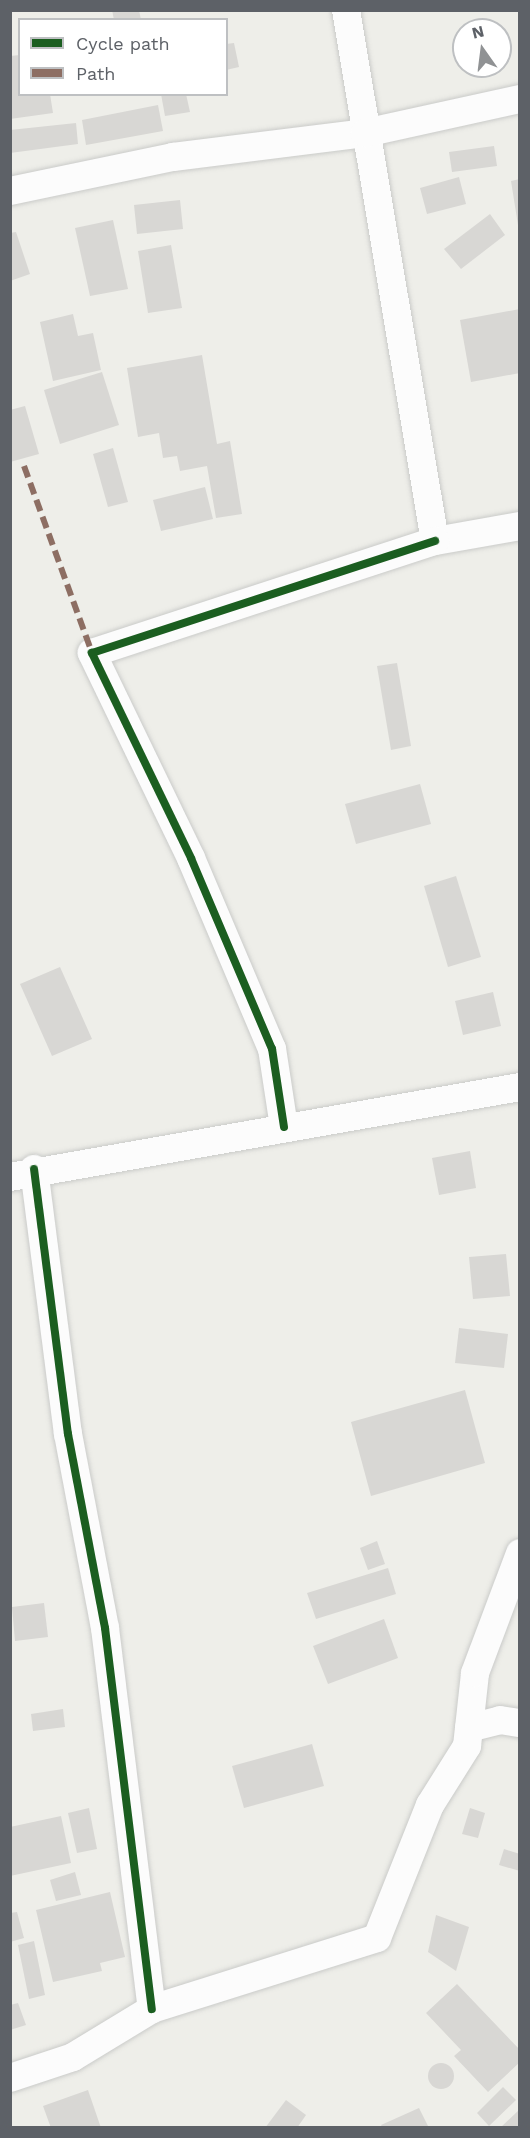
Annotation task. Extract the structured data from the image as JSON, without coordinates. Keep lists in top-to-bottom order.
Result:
{
  "legend": ["Cycle path", "Path"],
  "north": "top"
}
